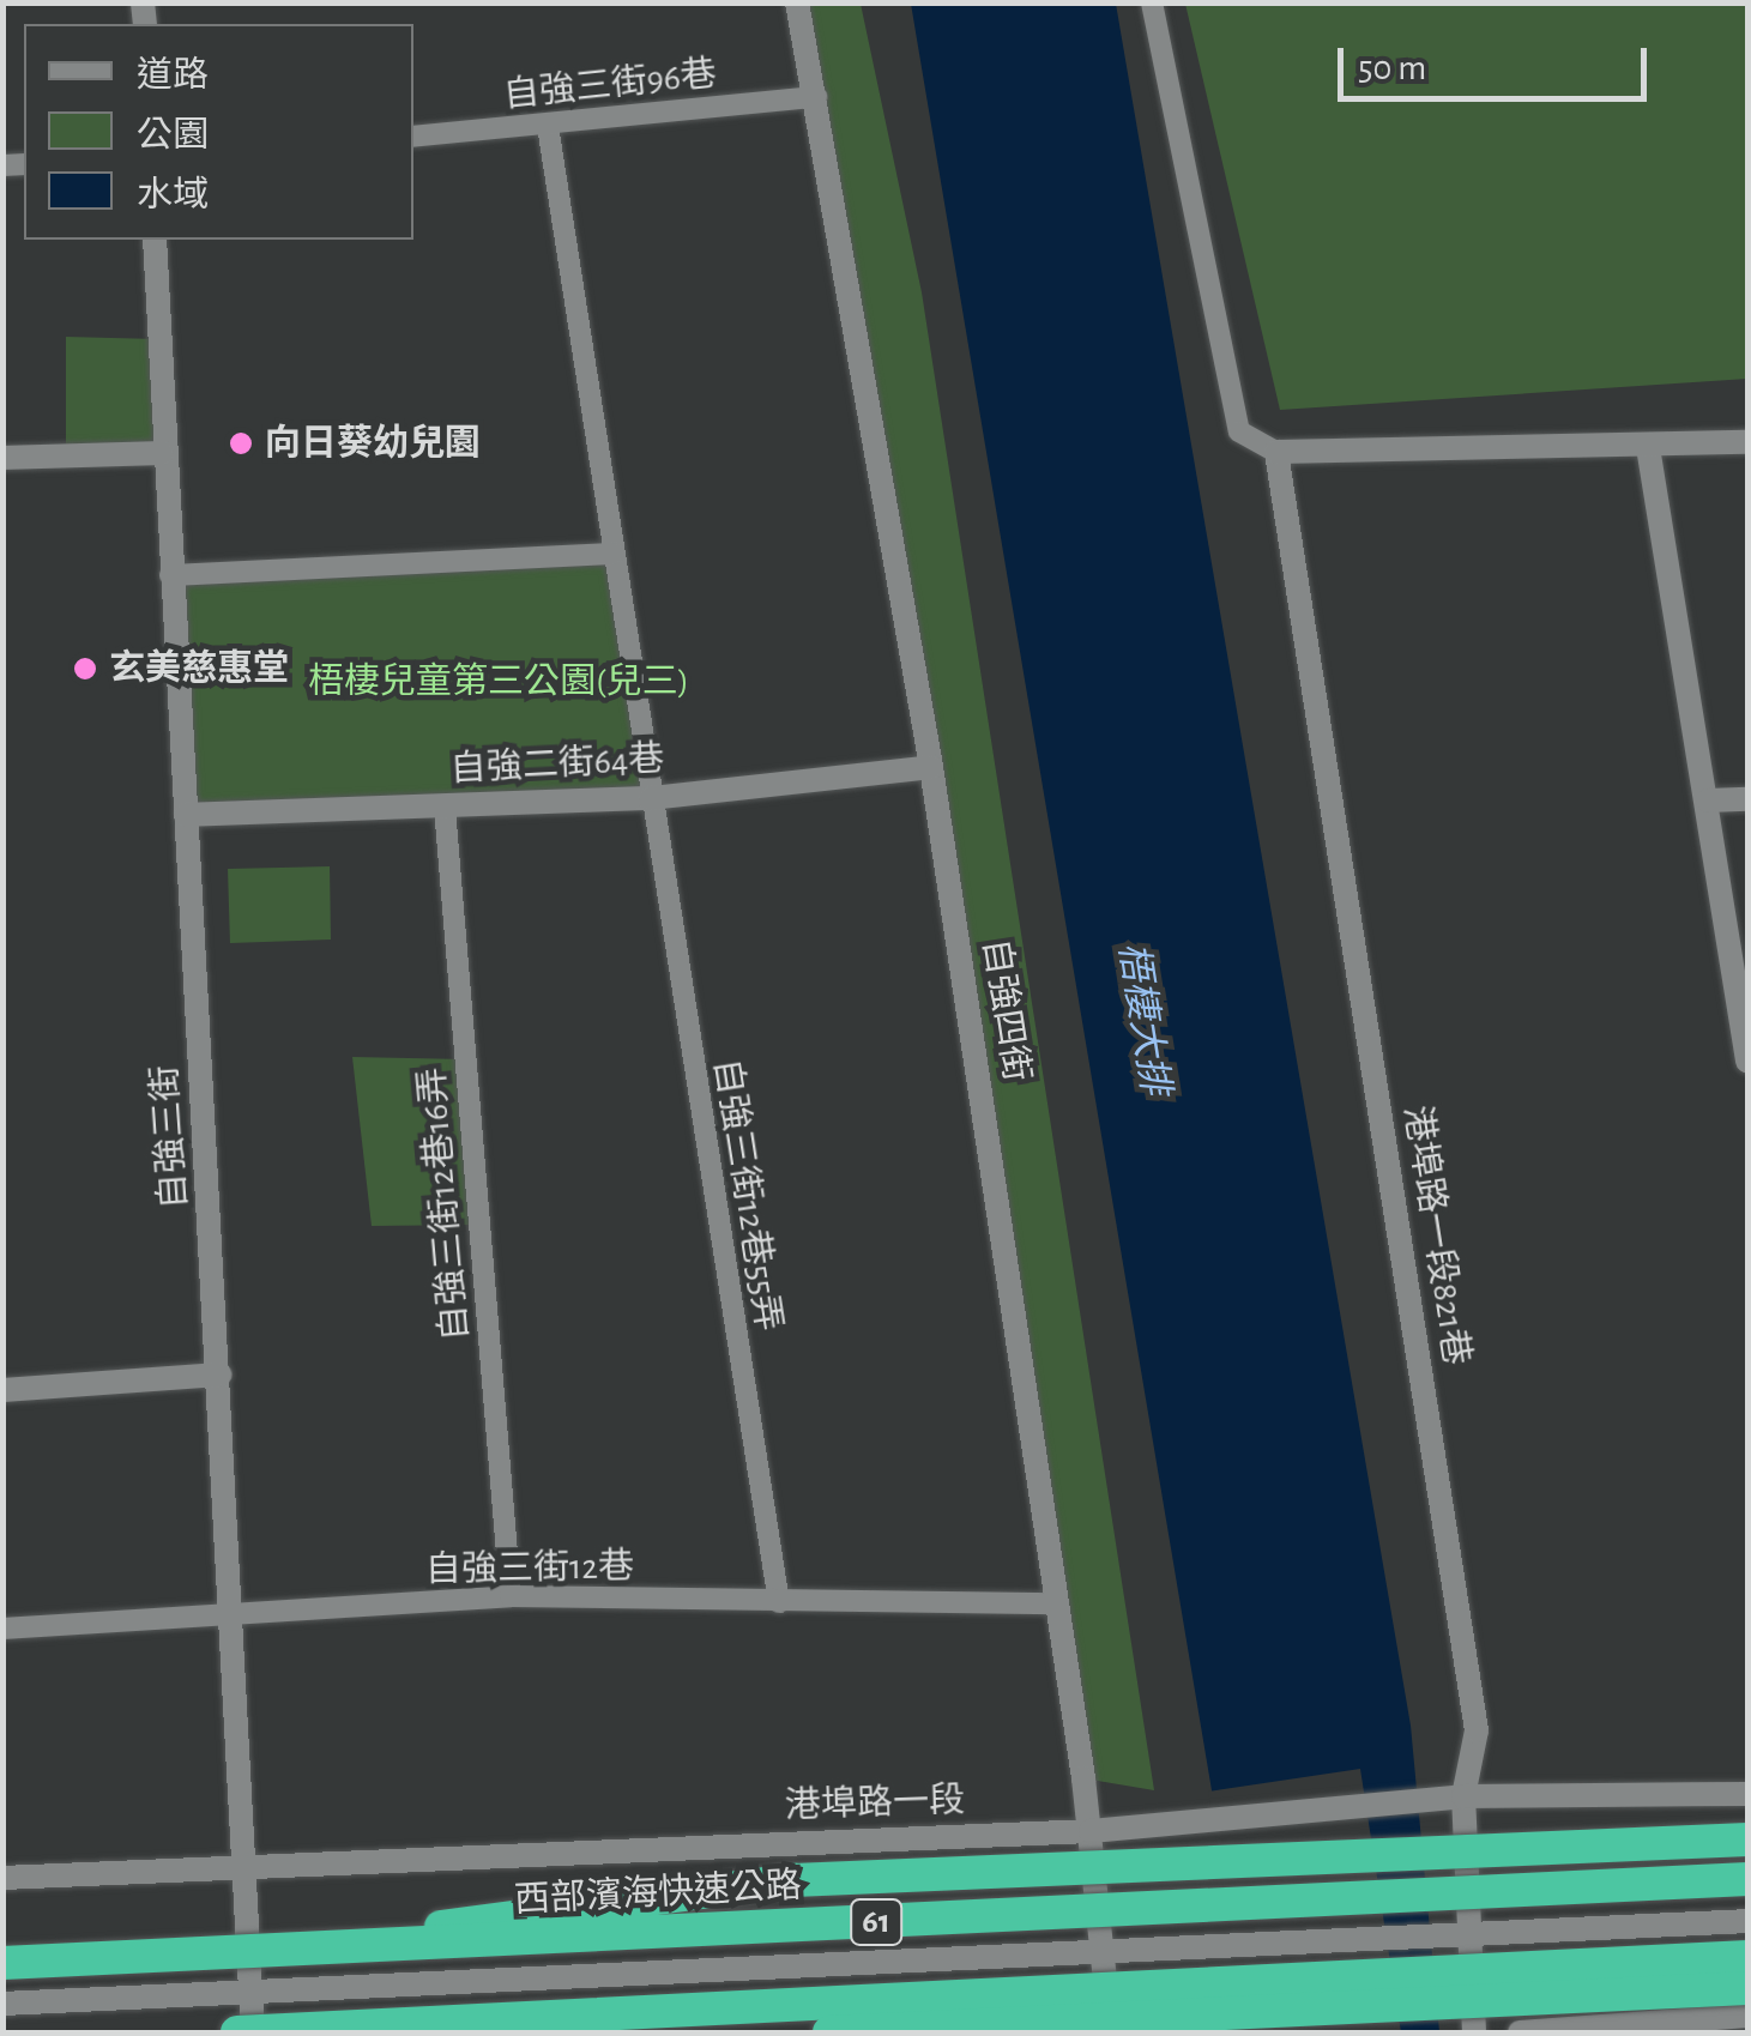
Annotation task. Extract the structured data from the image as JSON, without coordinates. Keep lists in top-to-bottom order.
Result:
{
  "streets": {
    "highway": ["西部濱海快速公路", "61"],
    "street": [
      "自強二街64巷",
      "自強四街",
      "自強三街",
      "港埠路一段821巷",
      "港埠路一段"
    ],
    "lane": [
      "自強三街96巷",
      "自強三街12巷55弄",
      "自強三街12巷16弄",
      "自強三街12巷"
    ]
  },
  "crossings": [
    ["自強三街96巷", "自強四街"],
    ["自強三街96巷", "自強三街12巷55弄"],
    ["自強二街64巷", "自強四街"],
    ["自強二街64巷", "自強三街"],
    ["自強二街64巷", "自強三街12巷55弄"],
    ["自強二街64巷", "自強三街12巷16弄"],
    ["自強四街", "自強三街12巷"],
    ["自強四街", "港埠路一段"],
    ["自強三街", "自強三街12巷"],
    ["自強三街", "港埠路一段"],
    ["自強三街12巷55弄", "自強三街12巷"],
    ["自強三街12巷16弄", "自強三街12巷"],
    ["港埠路一段821巷", "港埠路一段"]
  ],
  "water": ["梧棲大排"],
  "parks": ["梧棲兒童第三公園(兒三)"],
  "places": ["向日葵幼兒園", "玄美慈惠堂"],
  "legend": ["道路", "公園", "水域"],
  "scale_bar": "50 m"
}
